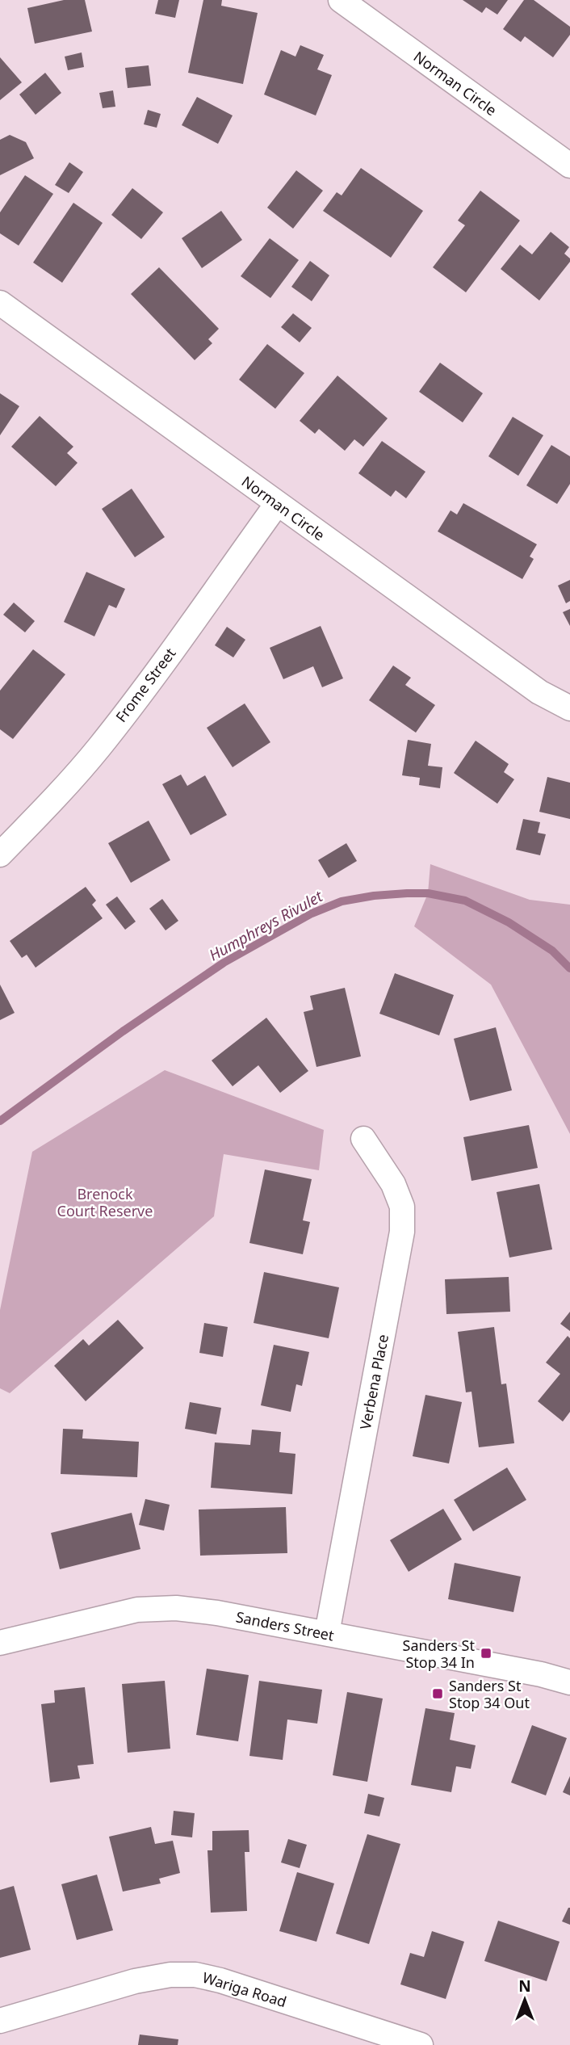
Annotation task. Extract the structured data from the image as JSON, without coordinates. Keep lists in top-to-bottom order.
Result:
{
  "streets": {
    "street": [
      "Norman Circle",
      "Frome Street",
      "Verbena Place",
      "Sanders Street",
      "Wariga Road"
    ]
  },
  "crossings": [
    ["Norman Circle", "Frome Street"],
    ["Verbena Place", "Sanders Street"]
  ],
  "water": ["Humphreys Rivulet"],
  "parks": ["Brenock Court Reserve"],
  "places": {
    "transit": ["Sanders St Stop 34 In", "Sanders St Stop 34 Out"]
  },
  "north": "top"
}
